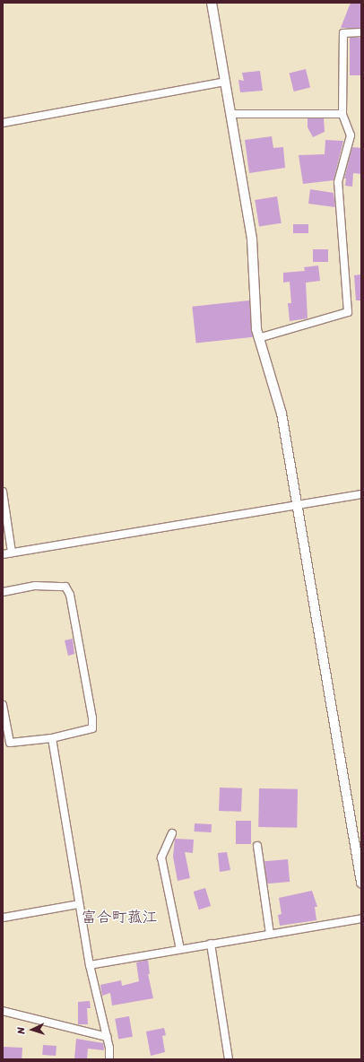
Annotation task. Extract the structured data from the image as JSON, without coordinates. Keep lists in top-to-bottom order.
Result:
{
  "districts": ["富合町菰江"],
  "north": "left"
}
